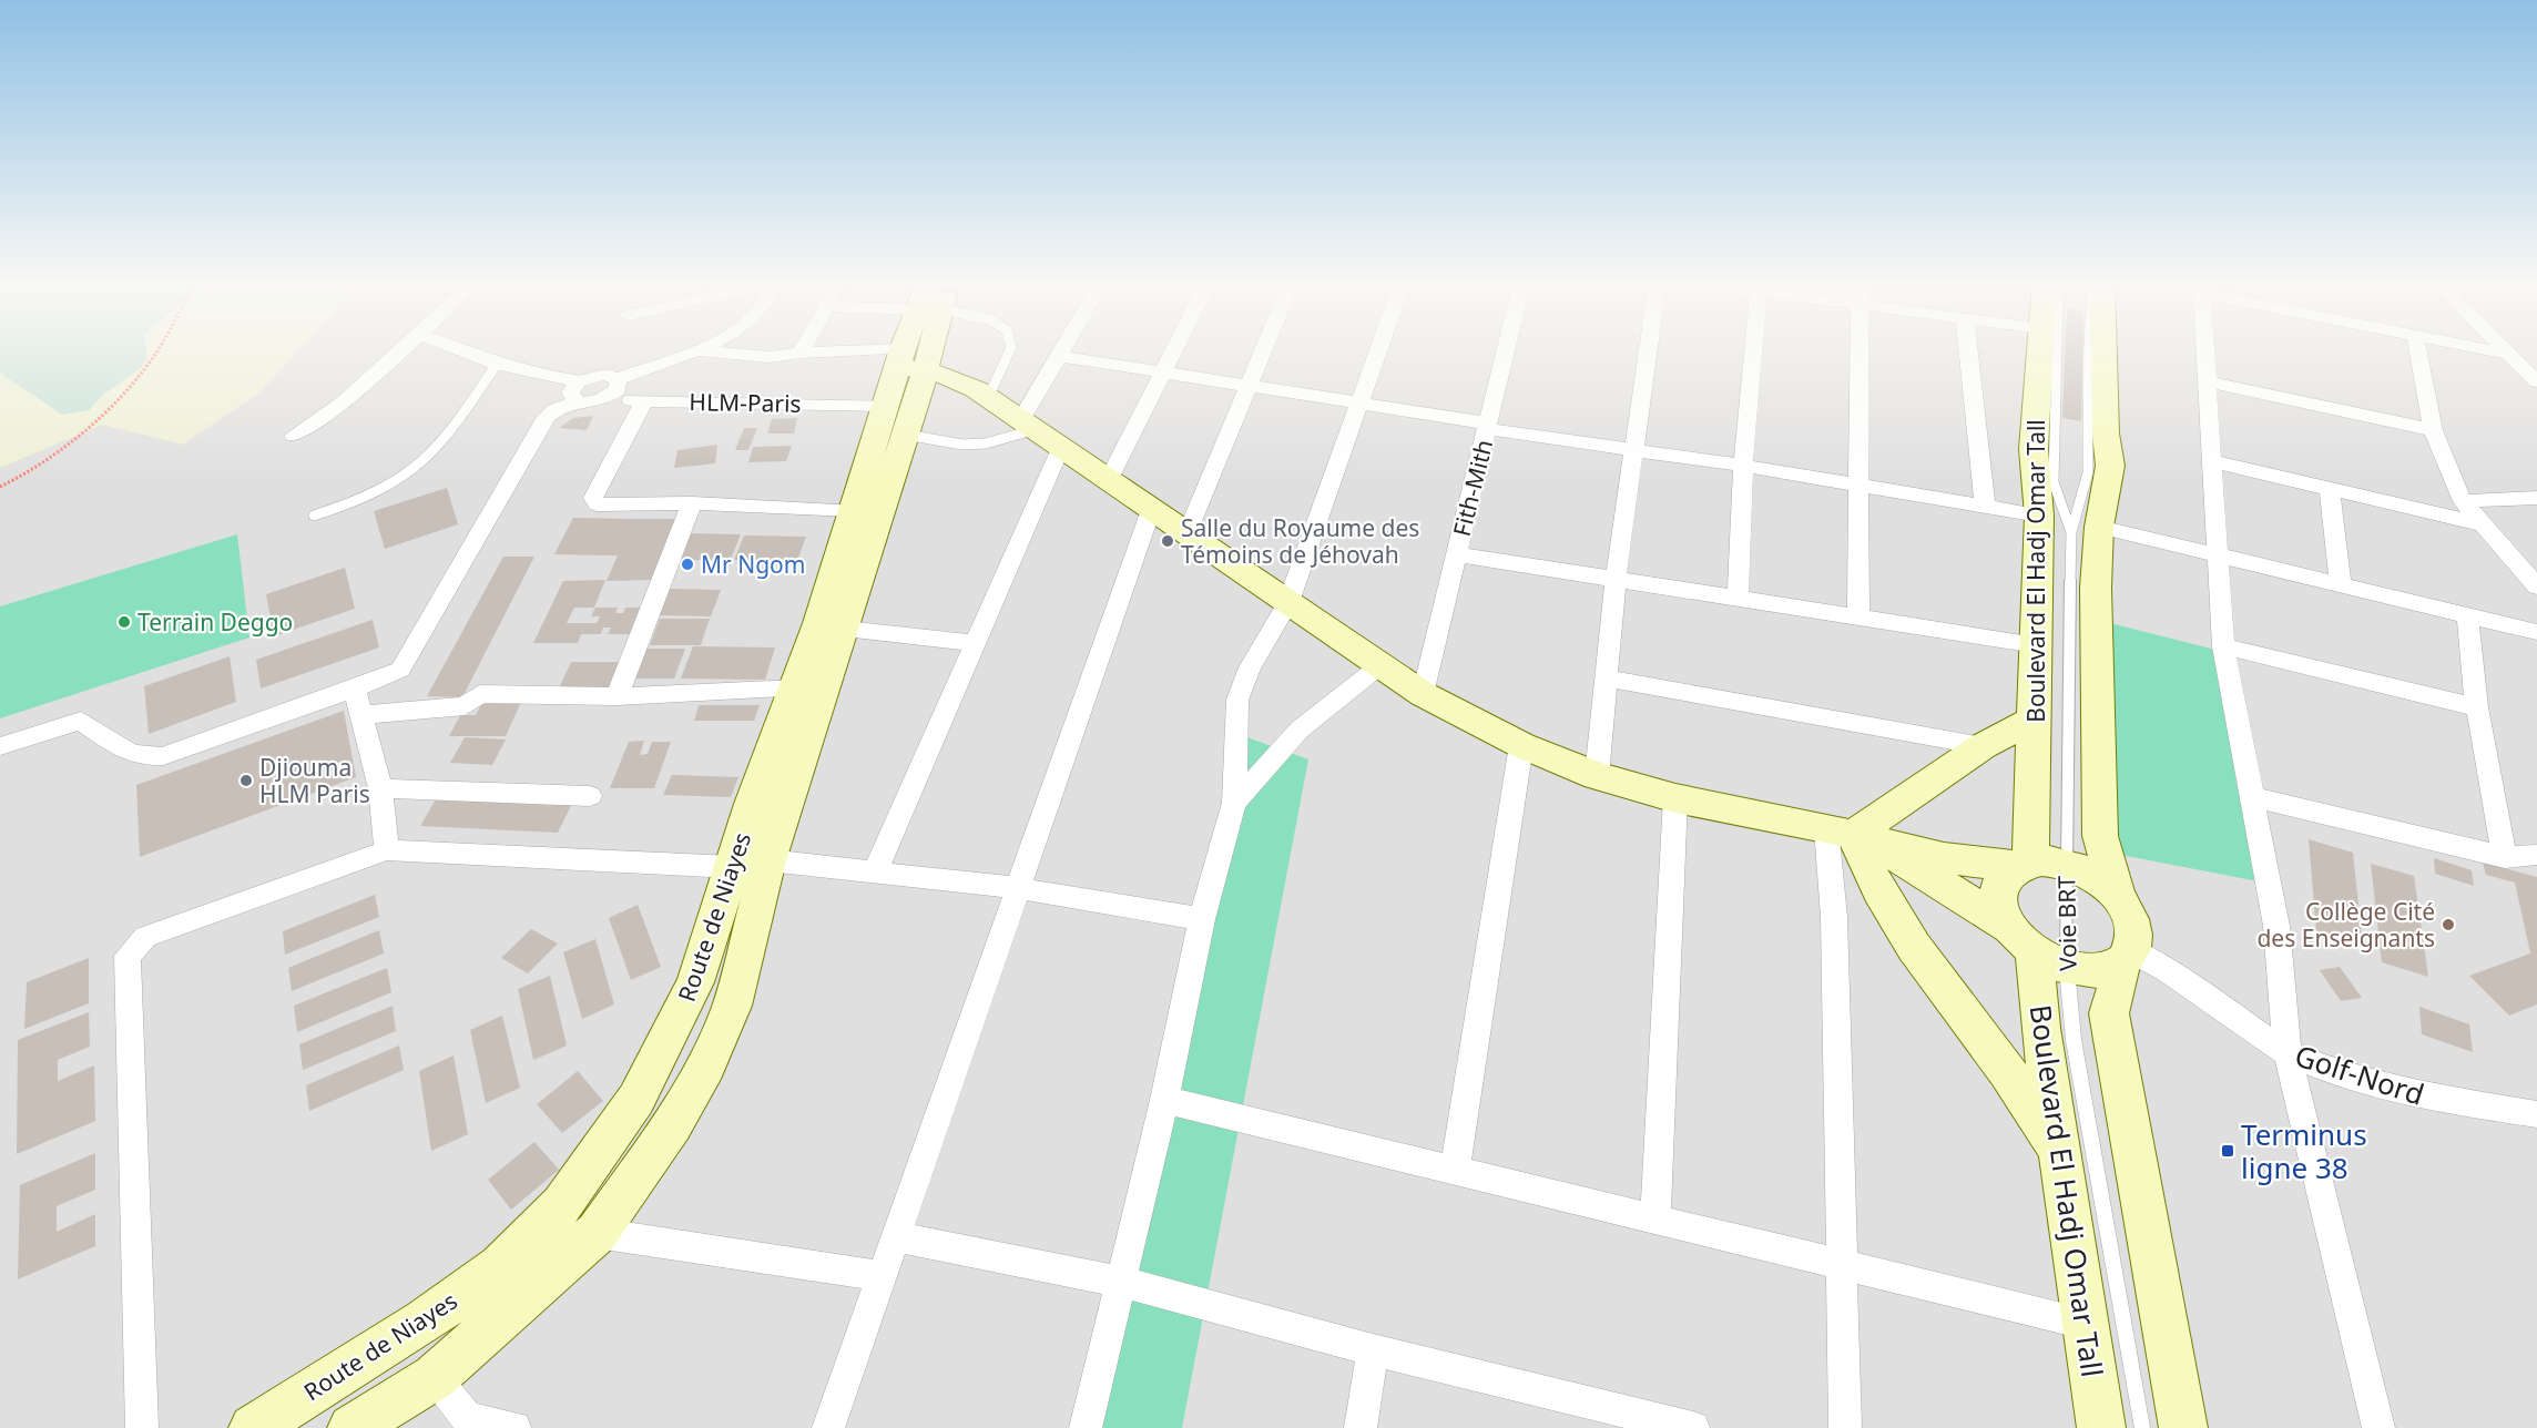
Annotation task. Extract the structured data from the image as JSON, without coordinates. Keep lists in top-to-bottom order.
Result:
{
  "streets": {
    "main road": ["Boulevard El Hadj Omar Tall", "Route de Niayes"],
    "street": ["HLM-Paris", "Fith-Mith", "Golf-Nord"],
    "lane": ["Voie BRT"]
  },
  "crossings": [
    ["HLM-Paris", "Route de Niayes"],
    ["Boulevard El Hadj Omar Tall", "Voie BRT"]
  ],
  "places": {
    "other": [
      "Salle du Royaume des Témoins de Jéhovah",
      "Mr Ngom",
      "Terrain Deggo",
      "Djiouma HLM Paris",
      "Collège Cité des Enseignants"
    ],
    "transit": ["Terminus ligne 38"]
  }
}
